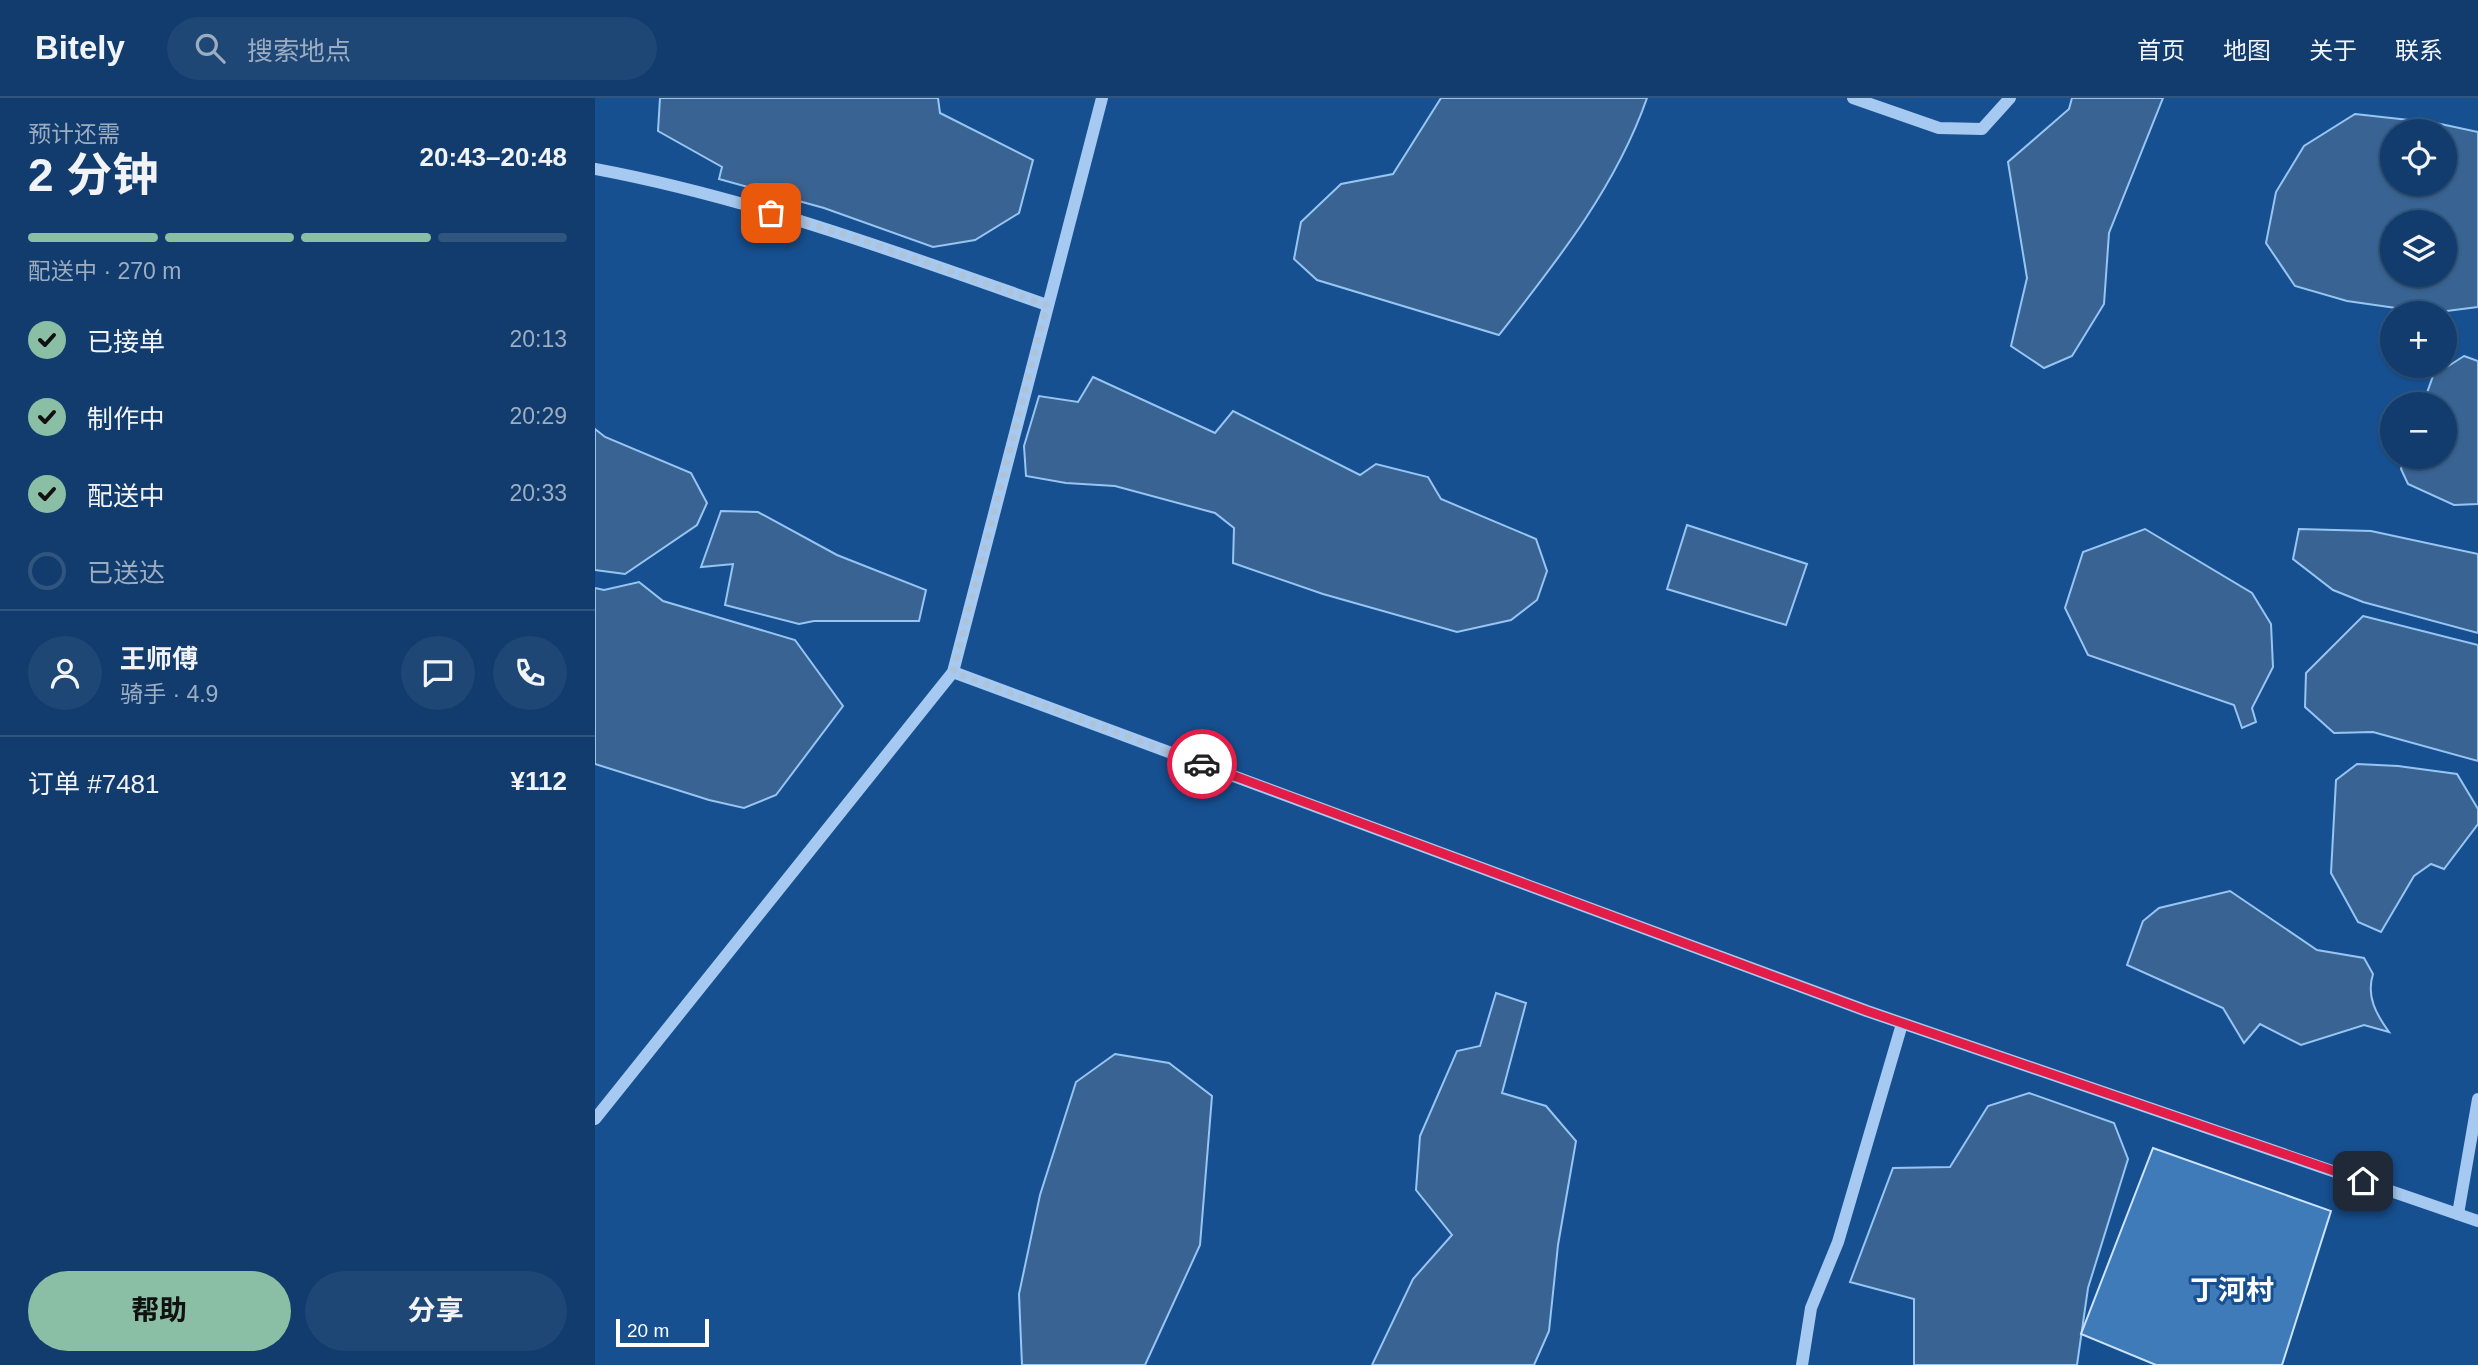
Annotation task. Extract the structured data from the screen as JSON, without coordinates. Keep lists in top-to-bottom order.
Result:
{
  "districts": ["丁河村"],
  "scale_bar": "20 m",
  "page": {
    "header": "Bitely",
    "search": "搜索地点",
    "nav": [
      "首页",
      "地图",
      "关于",
      "联系"
    ],
    "heading": ["2 分钟", "预计还需", "20:43–20:48"],
    "panel": [
      "王师傅",
      "骑手 · 4.9",
      "订单 #7481",
      "¥112"
    ],
    "map_buttons": ["+", "−"],
    "bar": "配送中 · 270 m",
    "list": [
      ["已接单", "20:13"],
      ["制作中", "20:29"],
      ["配送中", "20:33"],
      "已送达"
    ],
    "buttons": ["帮助", "分享"],
    "scale": "20 m"
  }
}
